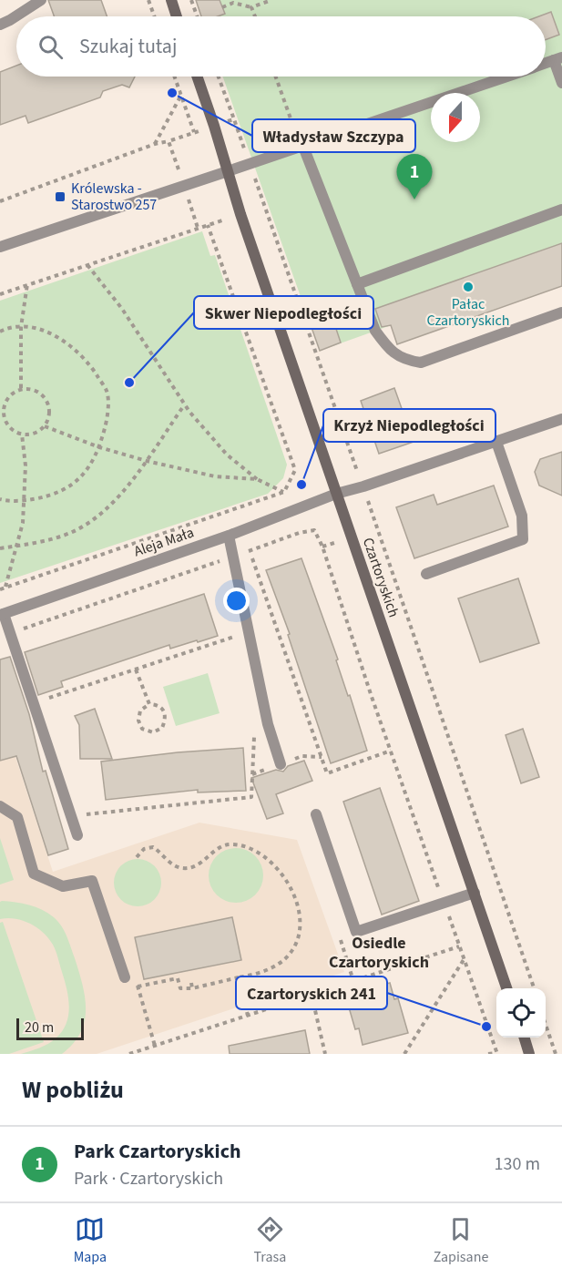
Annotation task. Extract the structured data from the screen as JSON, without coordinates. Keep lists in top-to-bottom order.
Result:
{
  "streets": {
    "main road": ["Czartoryskich"],
    "street": ["Aleja Mała"]
  },
  "crossings": [
    ["Aleja Mała", "Czartoryskich"]
  ],
  "districts": ["Osiedle Czartoryskich"],
  "places": {
    "other": [
      "Władysław Szczypa",
      "Pałac Czartoryskich",
      "Skwer Niepodległości",
      "Krzyż Niepodległości",
      "Czartoryskich 241"
    ],
    "transit": ["Królewska - Starostwo 257"]
  },
  "scale_bar": "20 m",
  "north": "bottom",
  "page": {
    "search": "Szukaj tutaj",
    "pins": "1",
    "scale": "20 m",
    "heading": "W pobliżu",
    "list": [
      {
        "mark": "1",
        "name": "Park Czartoryskich",
        "note": "Park · Czartoryskich",
        "value": "130 m"
      }
    ],
    "nav": ["Mapa", "Trasa", "Zapisane"]
  }
}
